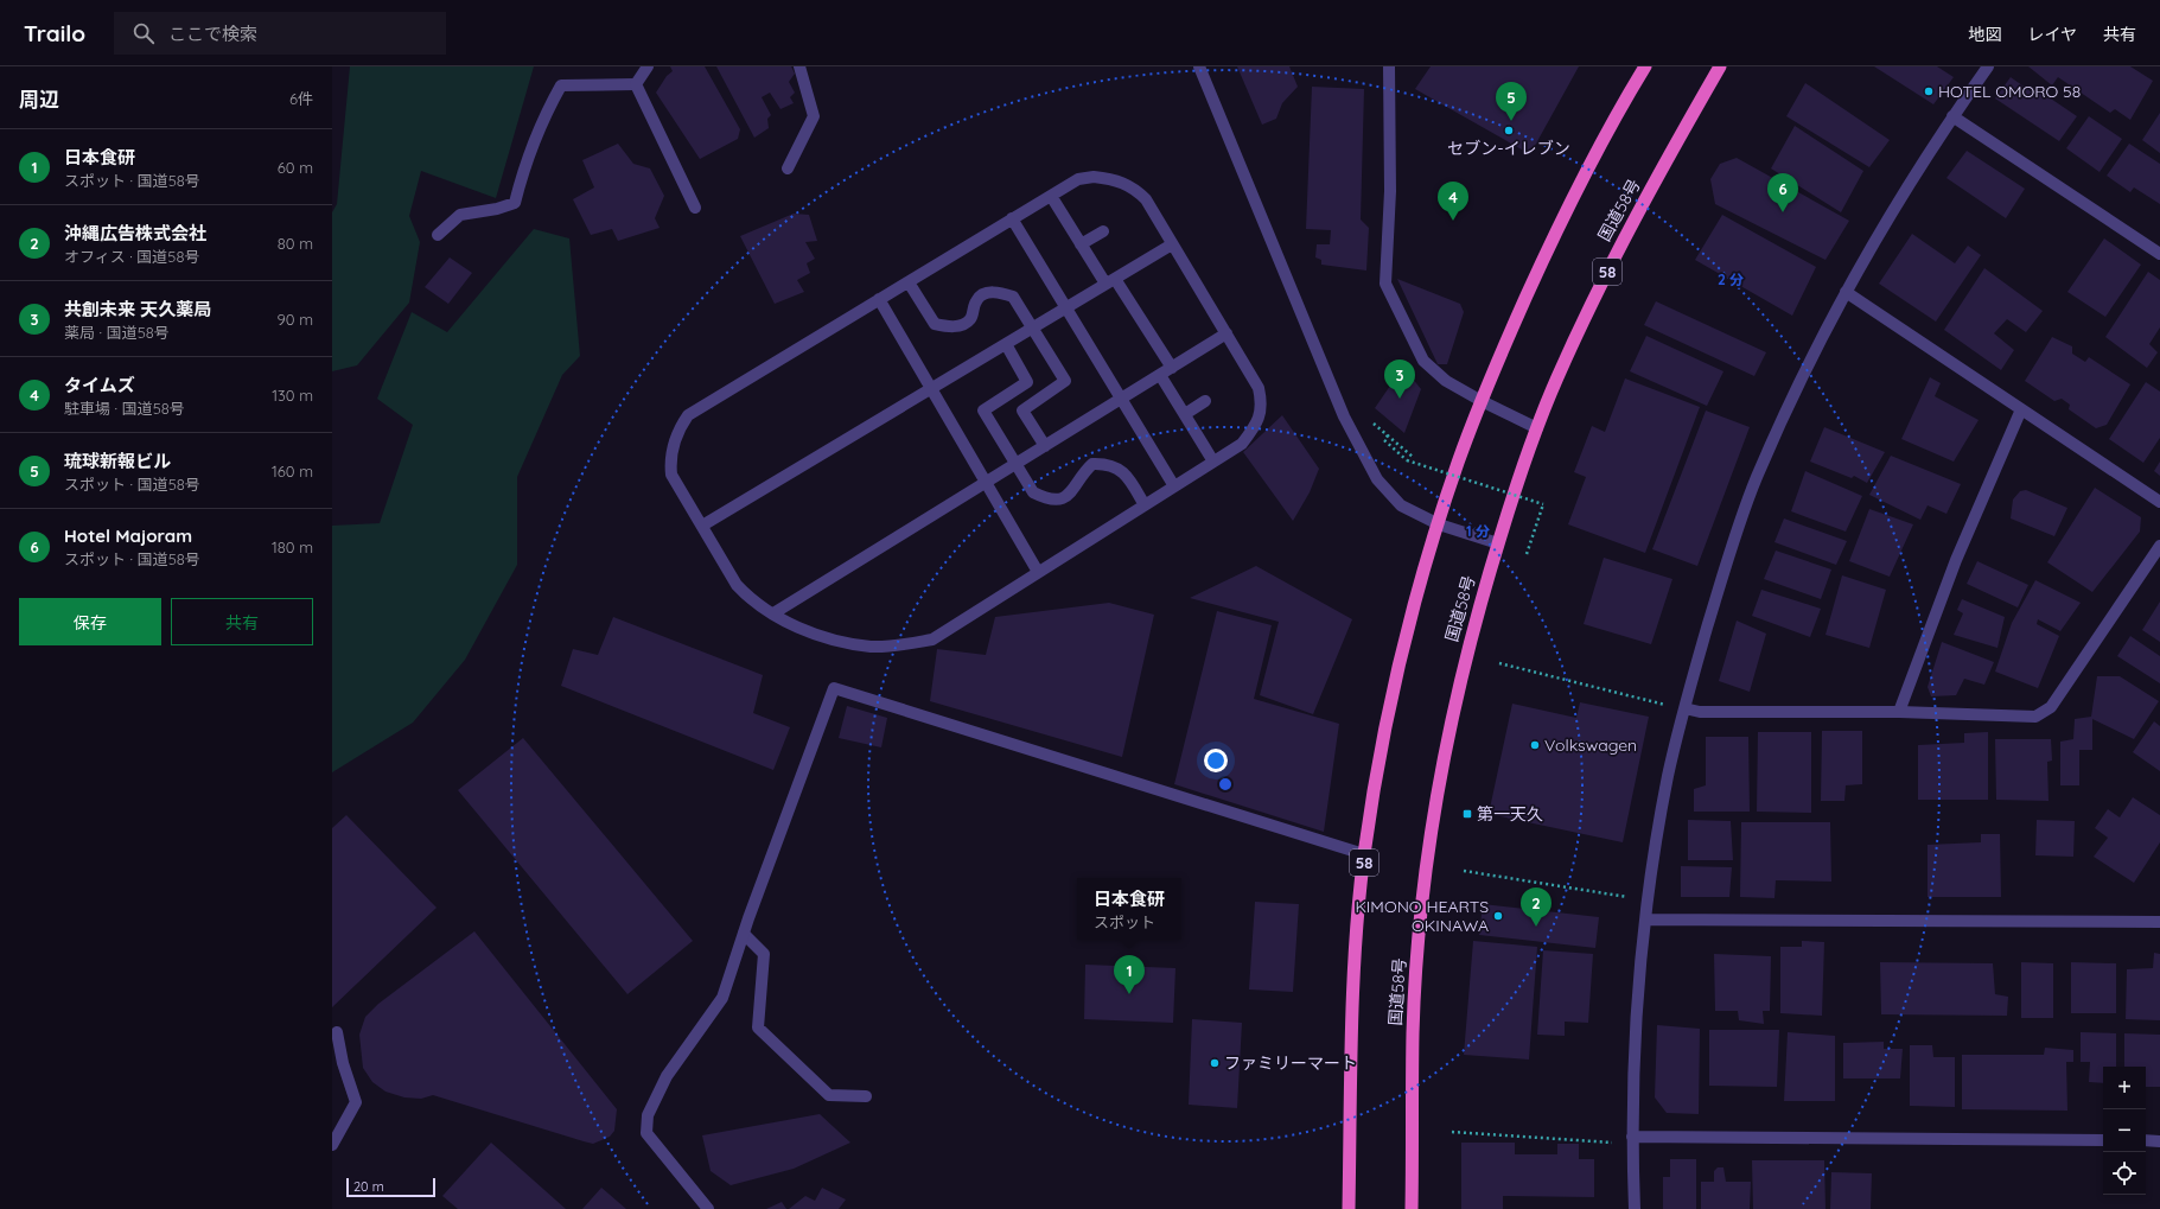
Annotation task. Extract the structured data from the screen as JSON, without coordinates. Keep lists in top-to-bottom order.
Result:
{
  "streets": {
    "highway": ["国道58号", "58"]
  },
  "places": {
    "other": [
      "HOTEL OMORO 58",
      "セブン-イレブン",
      "Volkswagen",
      "KIMONO HEARTS OKINAWA",
      "ファミリーマート"
    ],
    "transit": ["第一天久"]
  },
  "scale_bar": "20 m",
  "page": {
    "header": "Trailo",
    "search": "ここで検索",
    "nav": ["地図", "レイヤ", "共有"],
    "heading": ["周辺", "6件"],
    "pins": [
      "5",
      "6",
      "4",
      "3",
      "2",
      "1"
    ],
    "list": [
      {
        "mark": "1",
        "name": "日本食研",
        "note": "スポット · 国道58号",
        "value": "60 m"
      },
      {
        "mark": "2",
        "name": "沖縄広告株式会社",
        "note": "オフィス · 国道58号",
        "value": "80 m"
      },
      {
        "mark": "3",
        "name": "共創未来 天久薬局",
        "note": "薬局 · 国道58号",
        "value": "90 m"
      },
      {
        "mark": "4",
        "name": "タイムズ",
        "note": "駐車場 · 国道58号",
        "value": "130 m"
      },
      {
        "mark": "5",
        "name": "琉球新報ビル",
        "note": "スポット · 国道58号",
        "value": "160 m"
      },
      {
        "mark": "6",
        "name": "Hotel Majoram",
        "note": "スポット · 国道58号",
        "value": "180 m"
      }
    ],
    "buttons": ["保存", "共有"],
    "popup": ["日本食研", "スポット"],
    "map_buttons": ["+", "−"],
    "scale": "20 m"
  },
  "rings": ["2 分", "1 分"]
}
